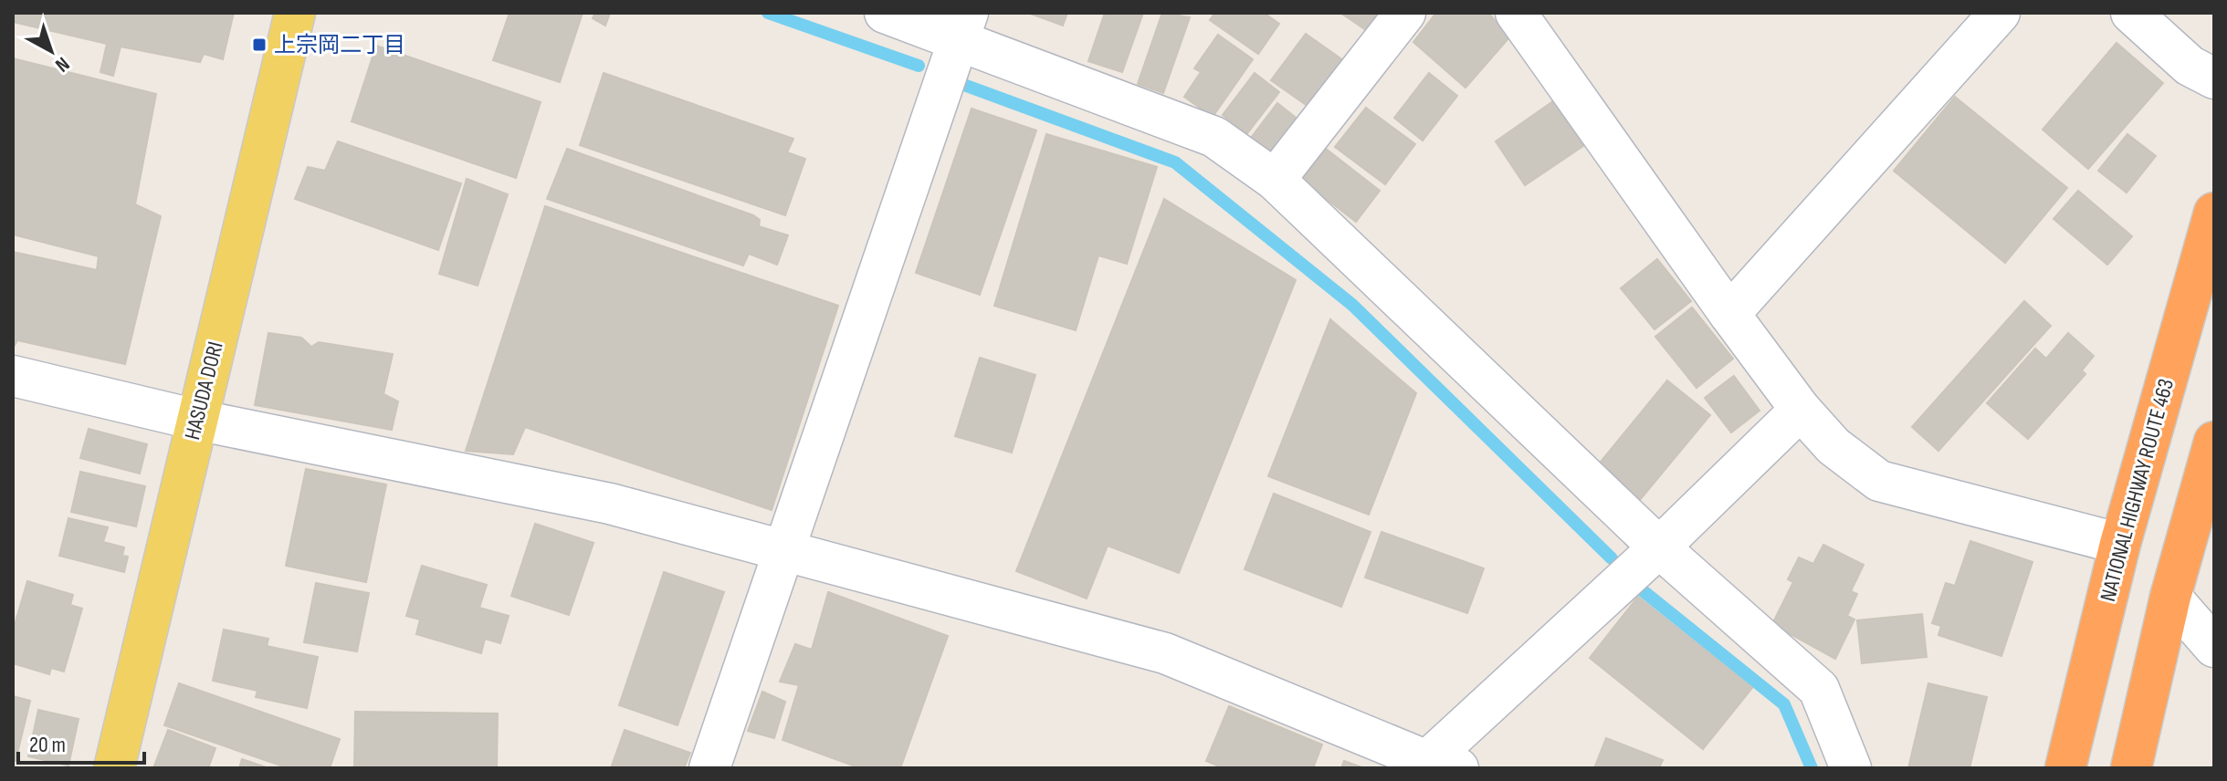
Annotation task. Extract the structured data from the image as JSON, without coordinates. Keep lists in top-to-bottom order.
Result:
{
  "streets": {
    "highway": ["NATIONAL HIGHWAY ROUTE 463"],
    "main road": ["HASUDA DORI"]
  },
  "places": {
    "transit": ["上宗岡二丁目"]
  },
  "scale_bar": "20 m",
  "north": "bottom right"
}
